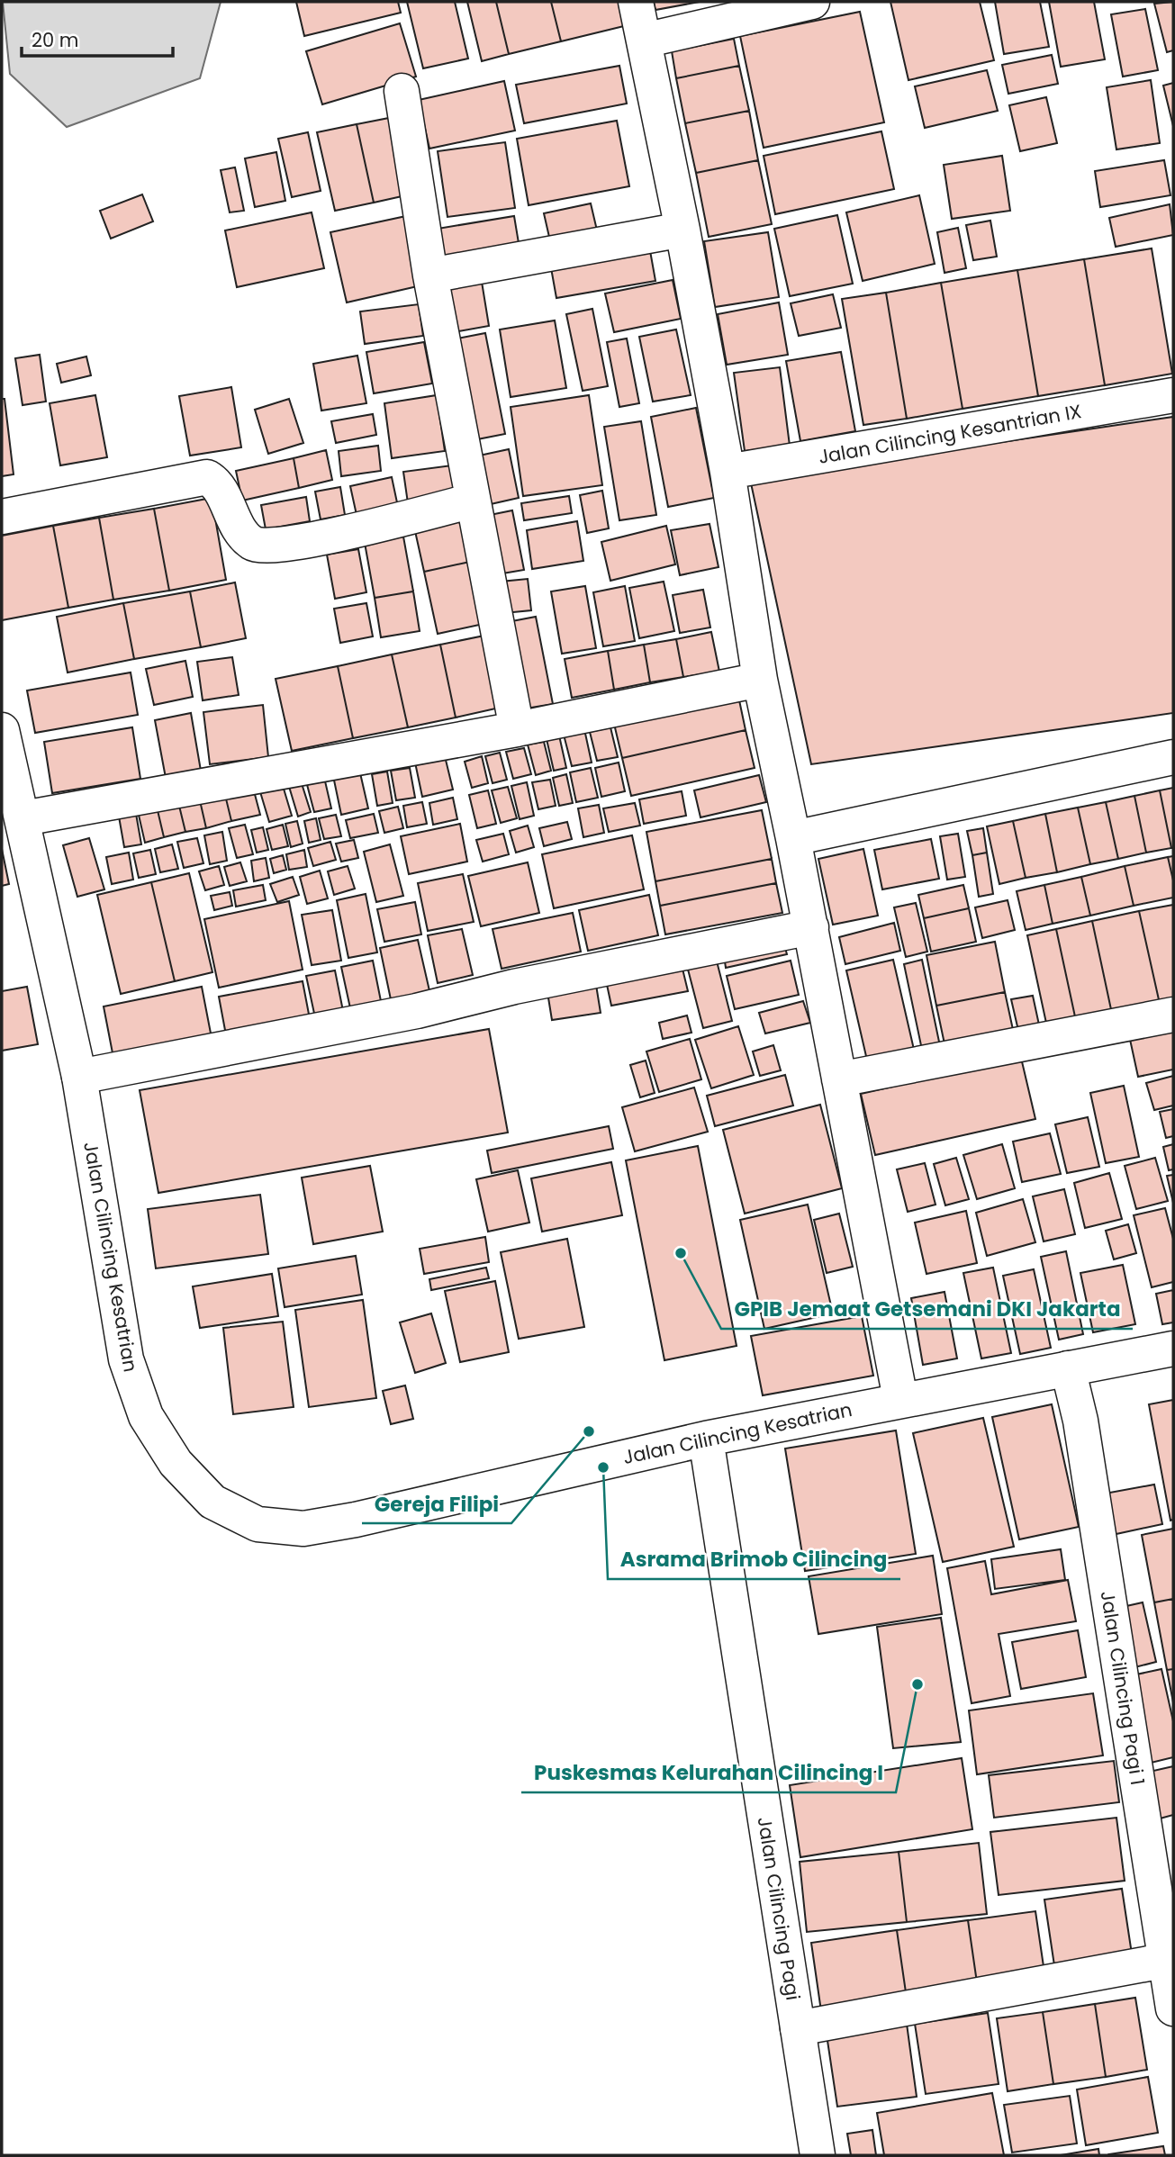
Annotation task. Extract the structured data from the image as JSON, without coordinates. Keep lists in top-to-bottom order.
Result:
{
  "streets": {
    "street": [
      "Jalan Cilincing Kesantrian IX",
      "Jalan Cilincing Kesatrian",
      "Jalan Cilincing Pagi 1",
      "Jalan Cilincing Pagi"
    ]
  },
  "crossings": [
    ["Jalan Cilincing Kesatrian", "Jalan Cilincing Pagi 1"],
    ["Jalan Cilincing Kesatrian", "Jalan Cilincing Pagi"]
  ],
  "places": [
    "GPIB Jemaat Getsemani DKI Jakarta",
    "Gereja Filipi",
    "Asrama Brimob Cilincing",
    "Puskesmas Kelurahan Cilincing I"
  ],
  "scale_bar": "20 m"
}
